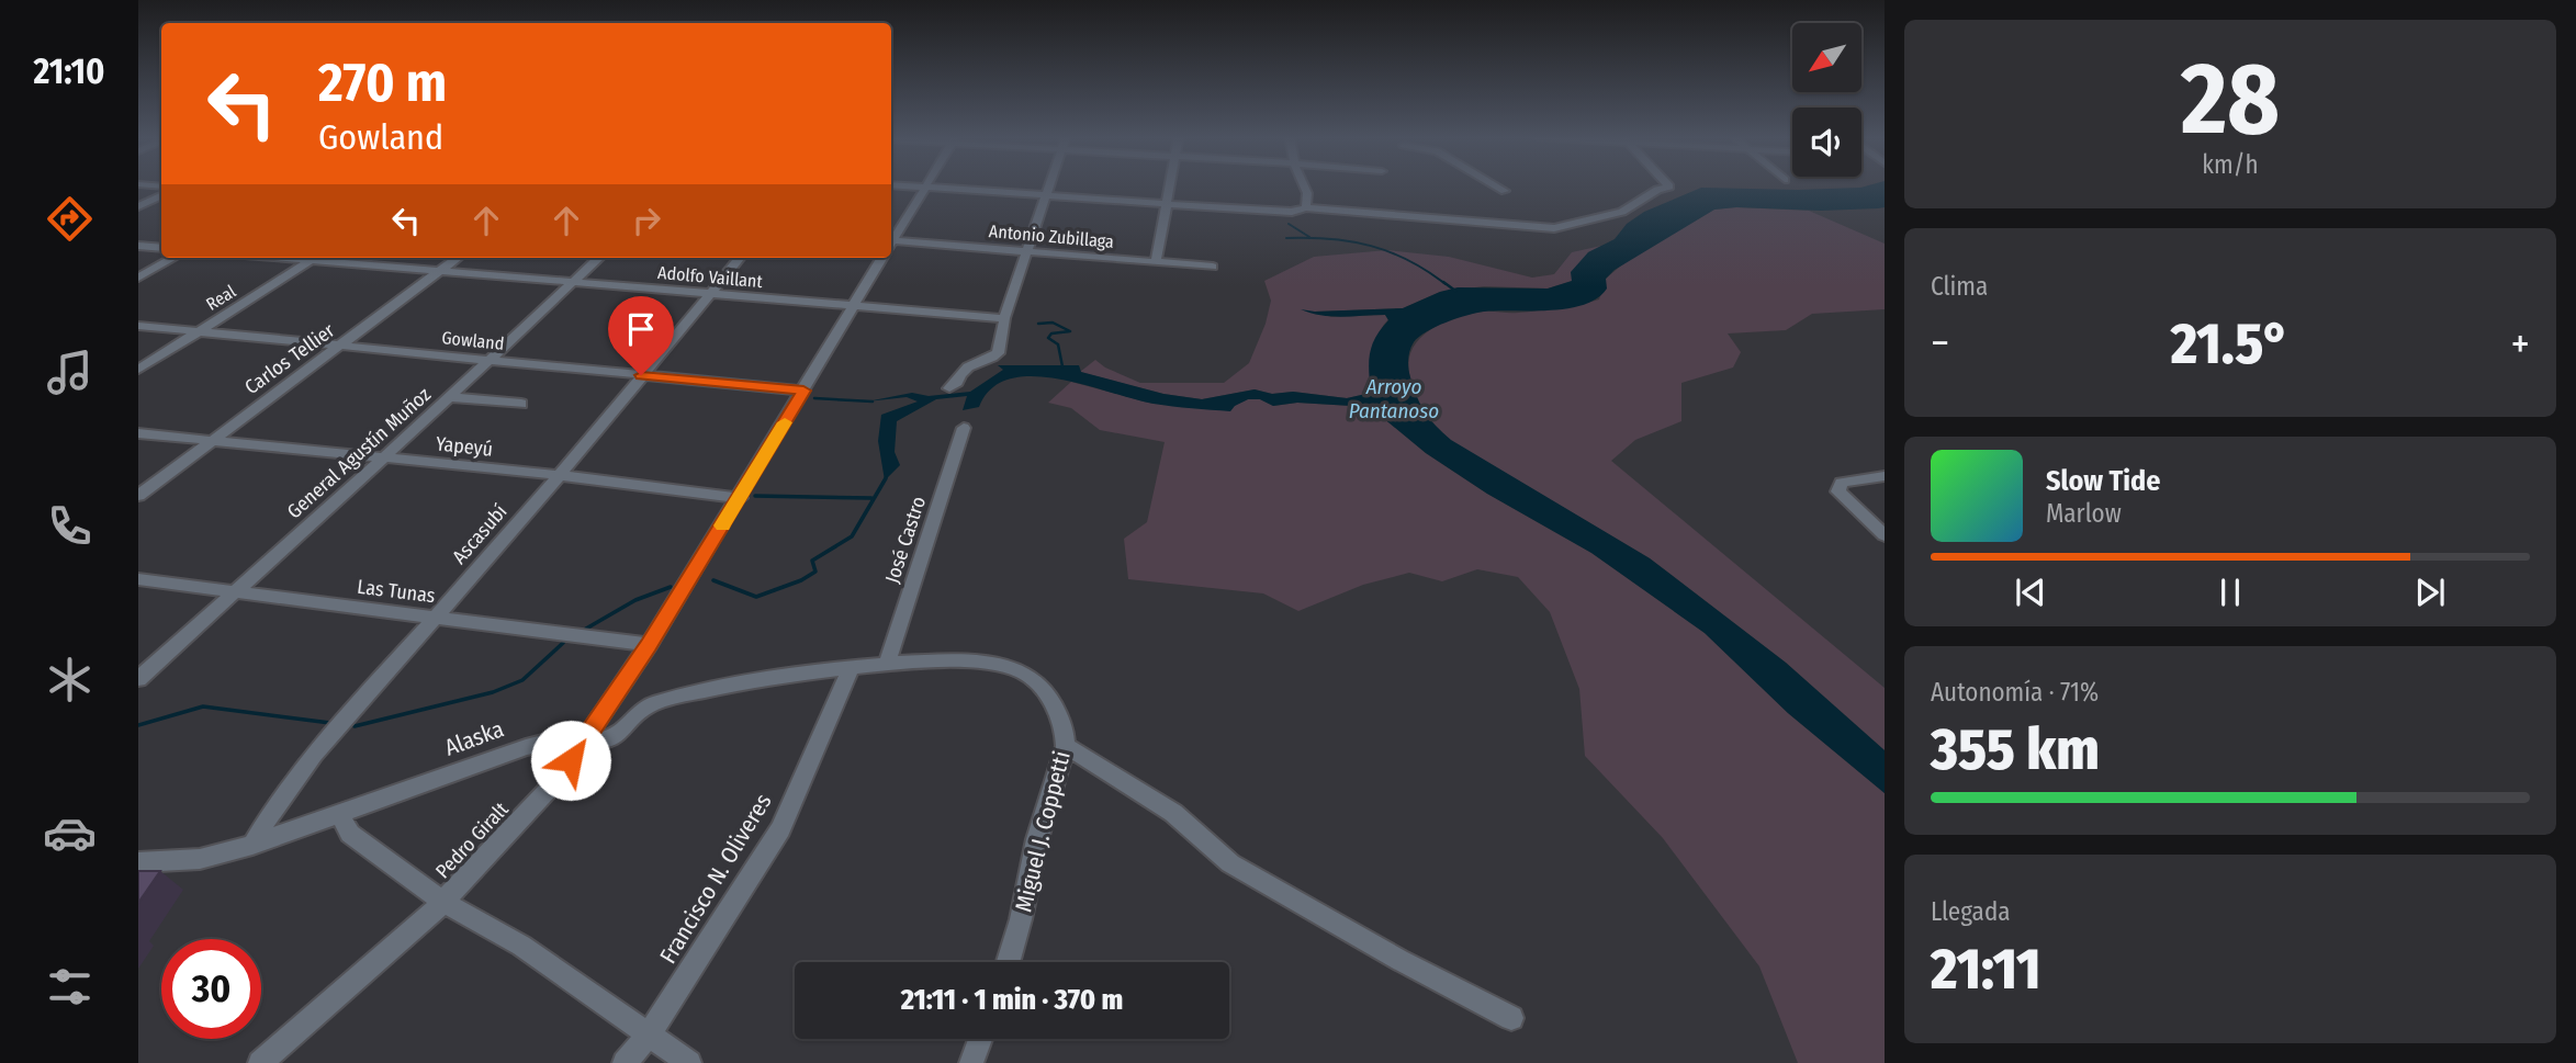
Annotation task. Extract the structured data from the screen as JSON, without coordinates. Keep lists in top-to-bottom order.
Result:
{
  "streets": {
    "street": [
      "Antonio Zubillaga",
      "Adolfo Vaillant",
      "Real",
      "Gowland",
      "Carlos Tellier",
      "Yapeyú",
      "General Agustín Muñoz",
      "Ascasubí",
      "José Castro",
      "Las Tunas",
      "Alaska",
      "Miguel J. Coppetti",
      "Pedro Giralt",
      "Francisco N. Oliveres"
    ]
  },
  "crossings": [
    ["Adolfo Vaillant", "Carlos Tellier"],
    ["Adolfo Vaillant", "General Agustín Muñoz"],
    ["Adolfo Vaillant", "Ascasubí"],
    ["Adolfo Vaillant", "Pedro Giralt"],
    ["Real", "Gowland"],
    ["Gowland", "Carlos Tellier"],
    ["Gowland", "General Agustín Muñoz"],
    ["Gowland", "Ascasubí"],
    ["Gowland", "Pedro Giralt"],
    ["Carlos Tellier", "Yapeyú"],
    ["Yapeyú", "General Agustín Muñoz"],
    ["Yapeyú", "Ascasubí"],
    ["Yapeyú", "Pedro Giralt"],
    ["General Agustín Muñoz", "Las Tunas"],
    ["Ascasubí", "Las Tunas"],
    ["Ascasubí", "Alaska"],
    ["José Castro", "Alaska"],
    ["Las Tunas", "Pedro Giralt"],
    ["Alaska", "Miguel J. Coppetti"],
    ["Alaska", "Pedro Giralt"],
    ["Alaska", "Francisco N. Oliveres"]
  ],
  "water": ["Arroyo Pantanoso"],
  "north": "bottom left",
  "page": {
    "tabs": "21:10",
    "tile": [
      ["28", "km/h"],
      "Clima",
      ["Autonomía · 71%", "355 km"],
      ["Llegada", "21:11"]
    ],
    "turn": ["270 m", "Gowland"],
    "heat": ["−", "21.5°", "+"],
    "song": ["Slow Tide", "Marlow"],
    "limit": "30",
    "trip": "21:11 · 1 min · 370 m"
  }
}
